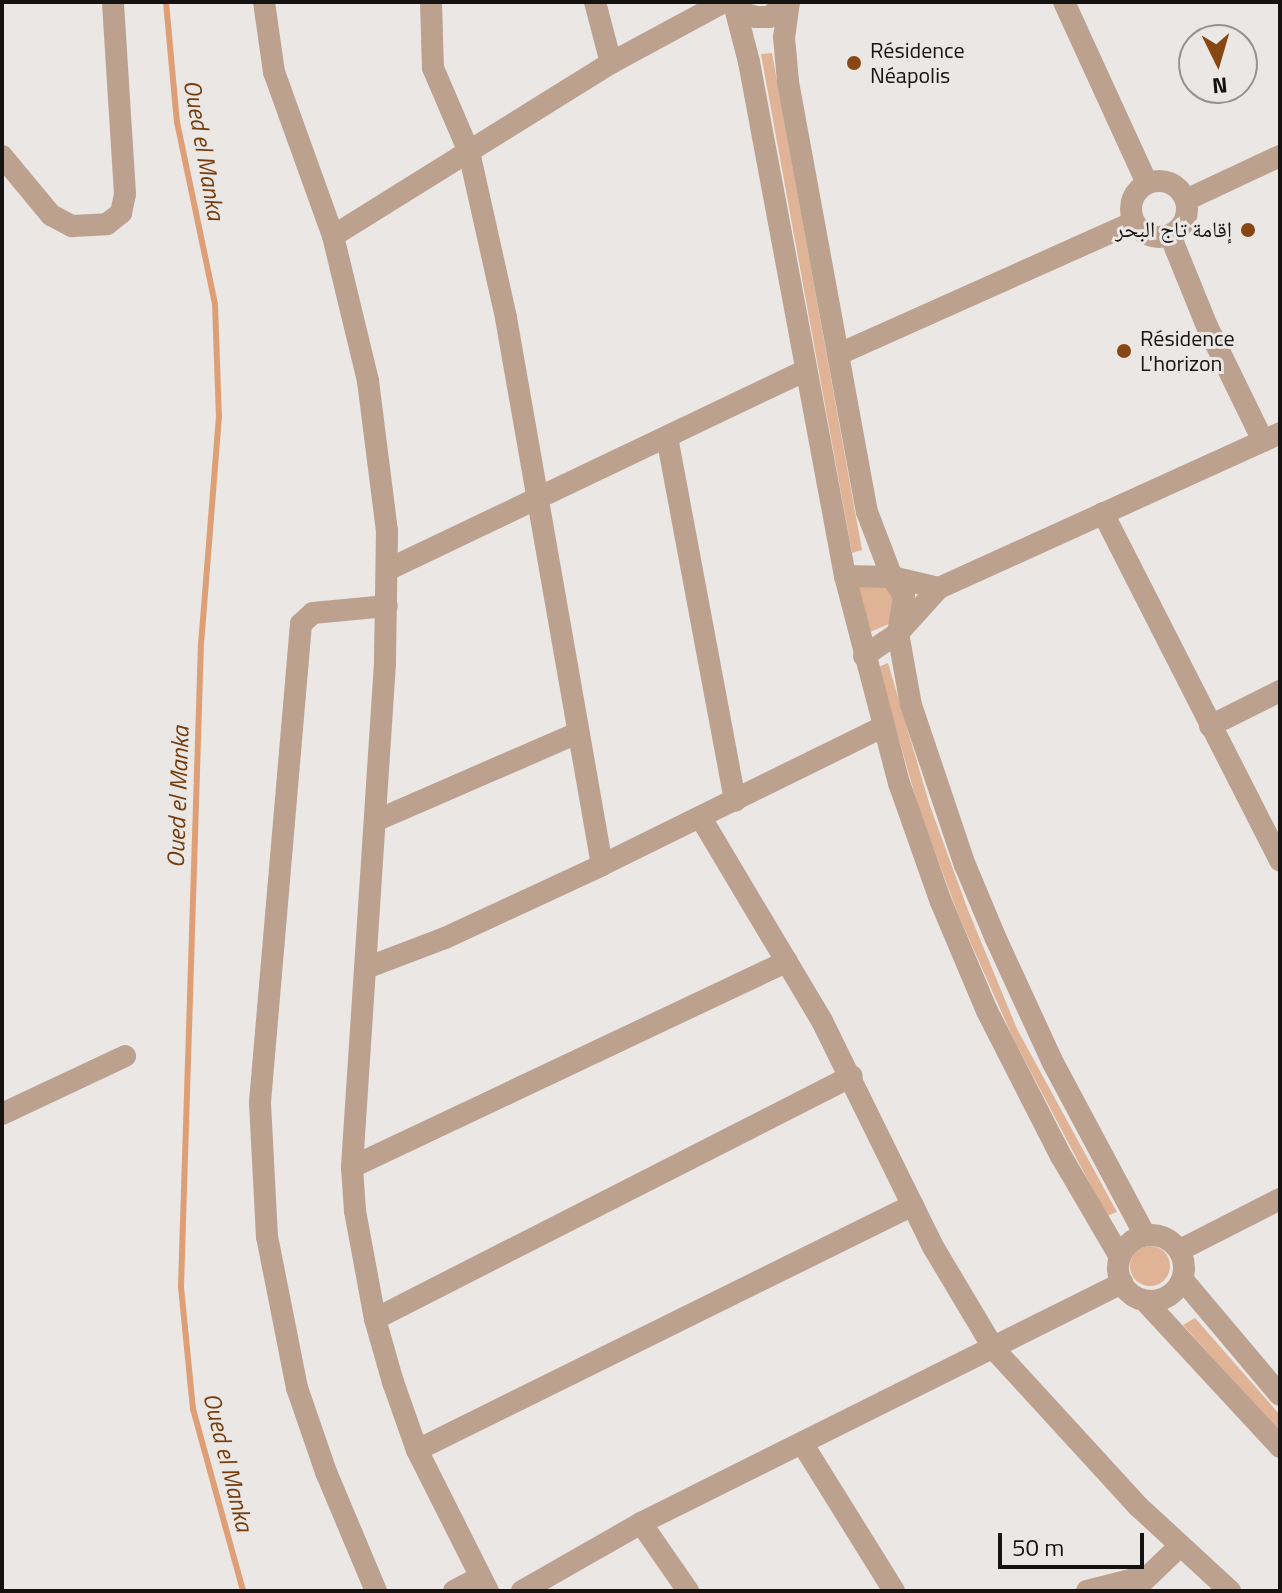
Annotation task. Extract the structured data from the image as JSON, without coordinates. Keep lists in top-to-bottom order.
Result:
{
  "water": ["Oued el Manka"],
  "places": ["Résidence Néapolis", "إقامة تاج البحر", "Résidence L'horizon"],
  "scale_bar": "50 m",
  "north": "bottom"
}
